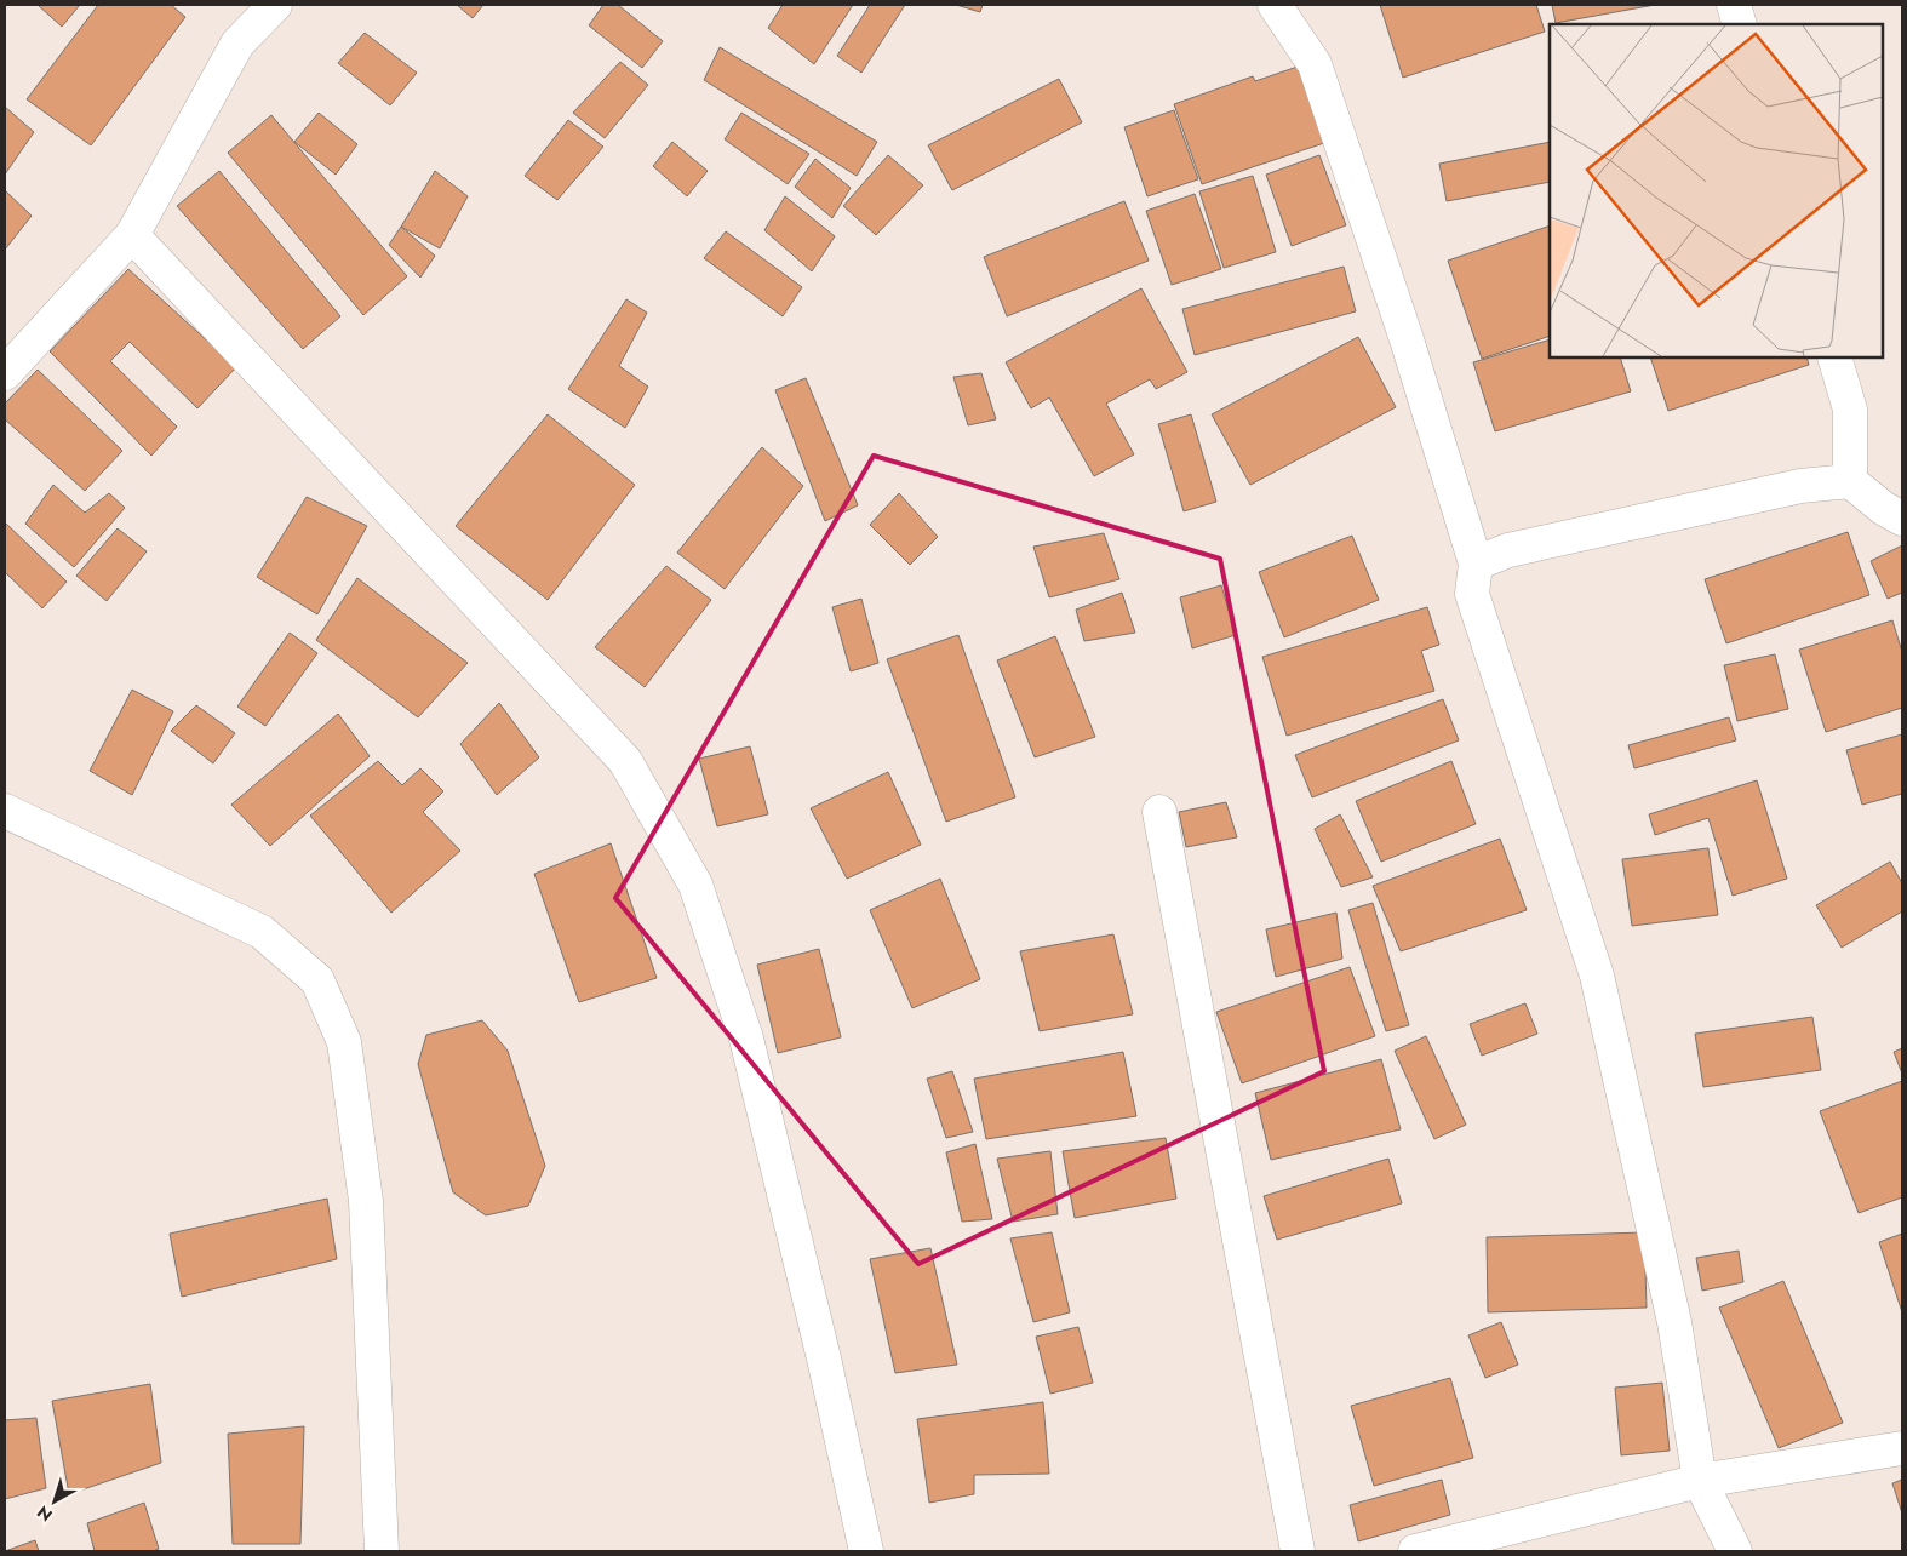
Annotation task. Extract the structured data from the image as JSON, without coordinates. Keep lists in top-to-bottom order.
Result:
{
  "north": "bottom left"
}
